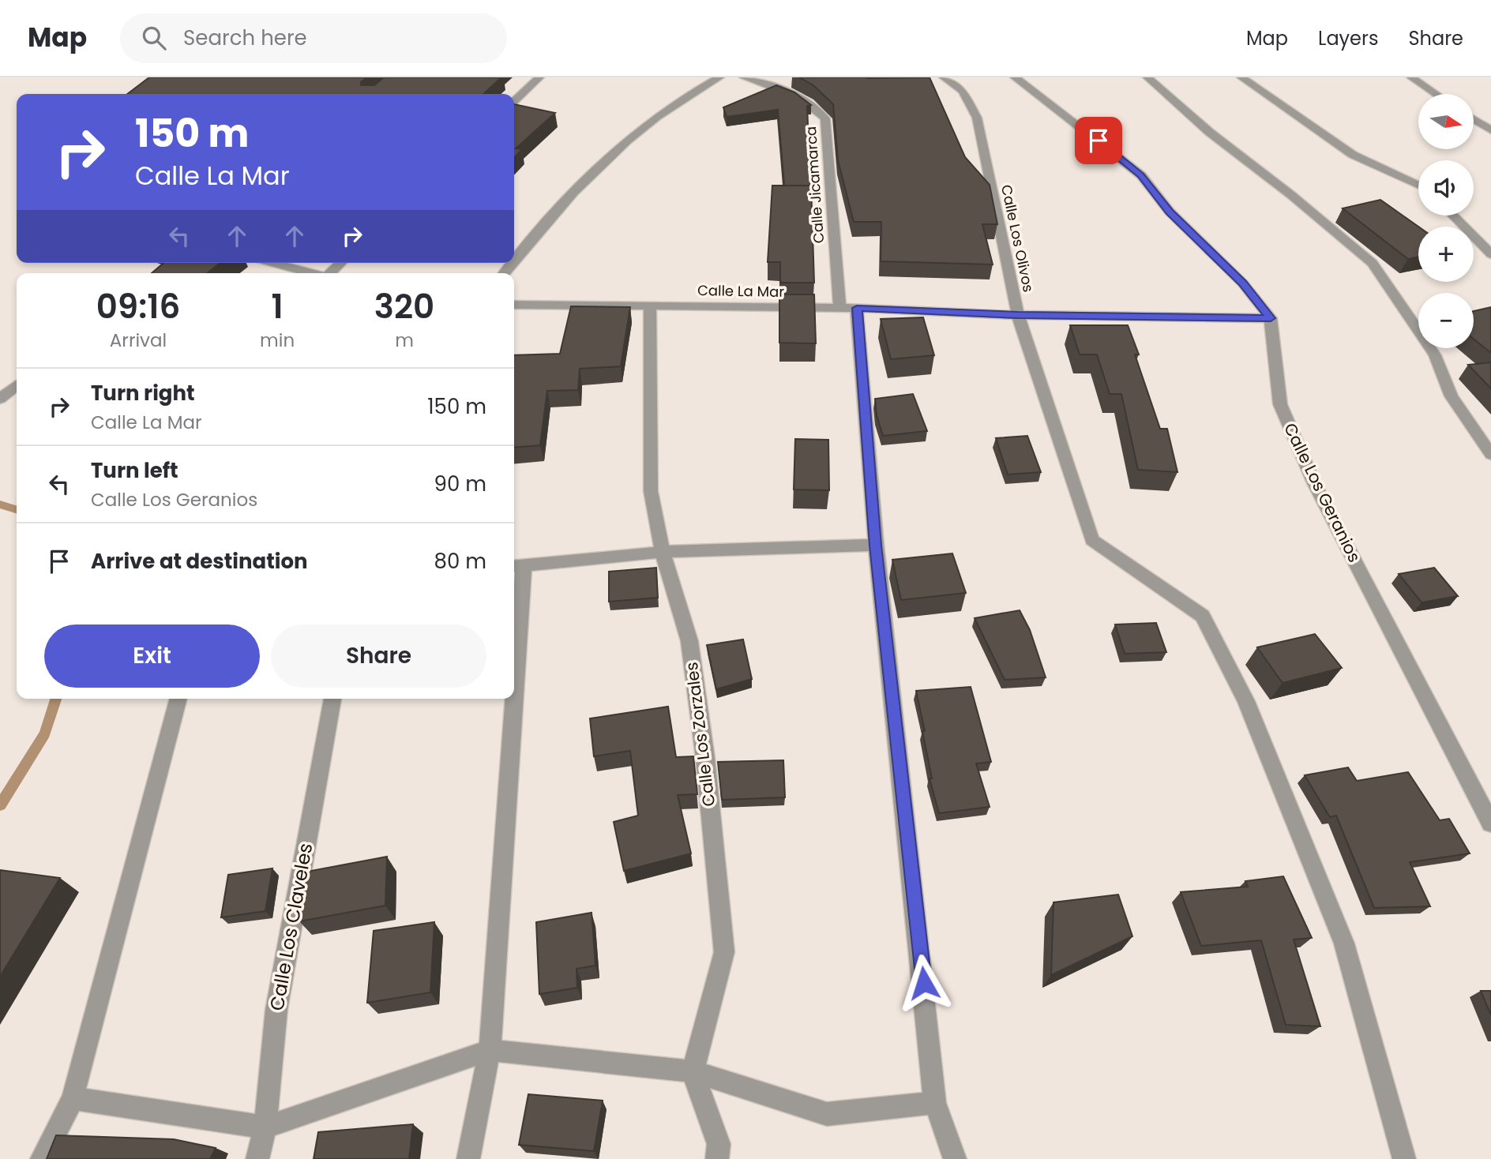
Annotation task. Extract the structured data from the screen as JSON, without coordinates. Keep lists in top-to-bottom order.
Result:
{
  "streets": {
    "street": [
      "Calle Jicamarca",
      "Calle Los Olivos",
      "Calle La Mar",
      "Calle Los Geranios",
      "Calle Los Zorzales",
      "Calle Los Claveles"
    ]
  },
  "crossings": [
    ["Calle Jicamarca", "Calle La Mar"],
    ["Calle Los Olivos", "Calle La Mar"],
    ["Calle La Mar", "Calle Los Geranios"],
    ["Calle La Mar", "Calle Los Zorzales"]
  ],
  "north": "right",
  "page": {
    "header": "Map",
    "search": "Search here",
    "nav": ["Map", "Layers", "Share"],
    "map_buttons": ["+", "−"],
    "turn": ["150 m", "Calle La Mar"],
    "eta": [
      "09:16",
      "Arrival",
      "1",
      "min",
      "320",
      "m"
    ],
    "list": [
      {
        "name": "Turn right",
        "note": "Calle La Mar",
        "value": "150 m"
      },
      {
        "name": "Turn left",
        "note": "Calle Los Geranios",
        "value": "90 m"
      },
      {
        "name": "Arrive at destination",
        "value": "80 m"
      }
    ],
    "buttons": ["Exit", "Share"]
  }
}
